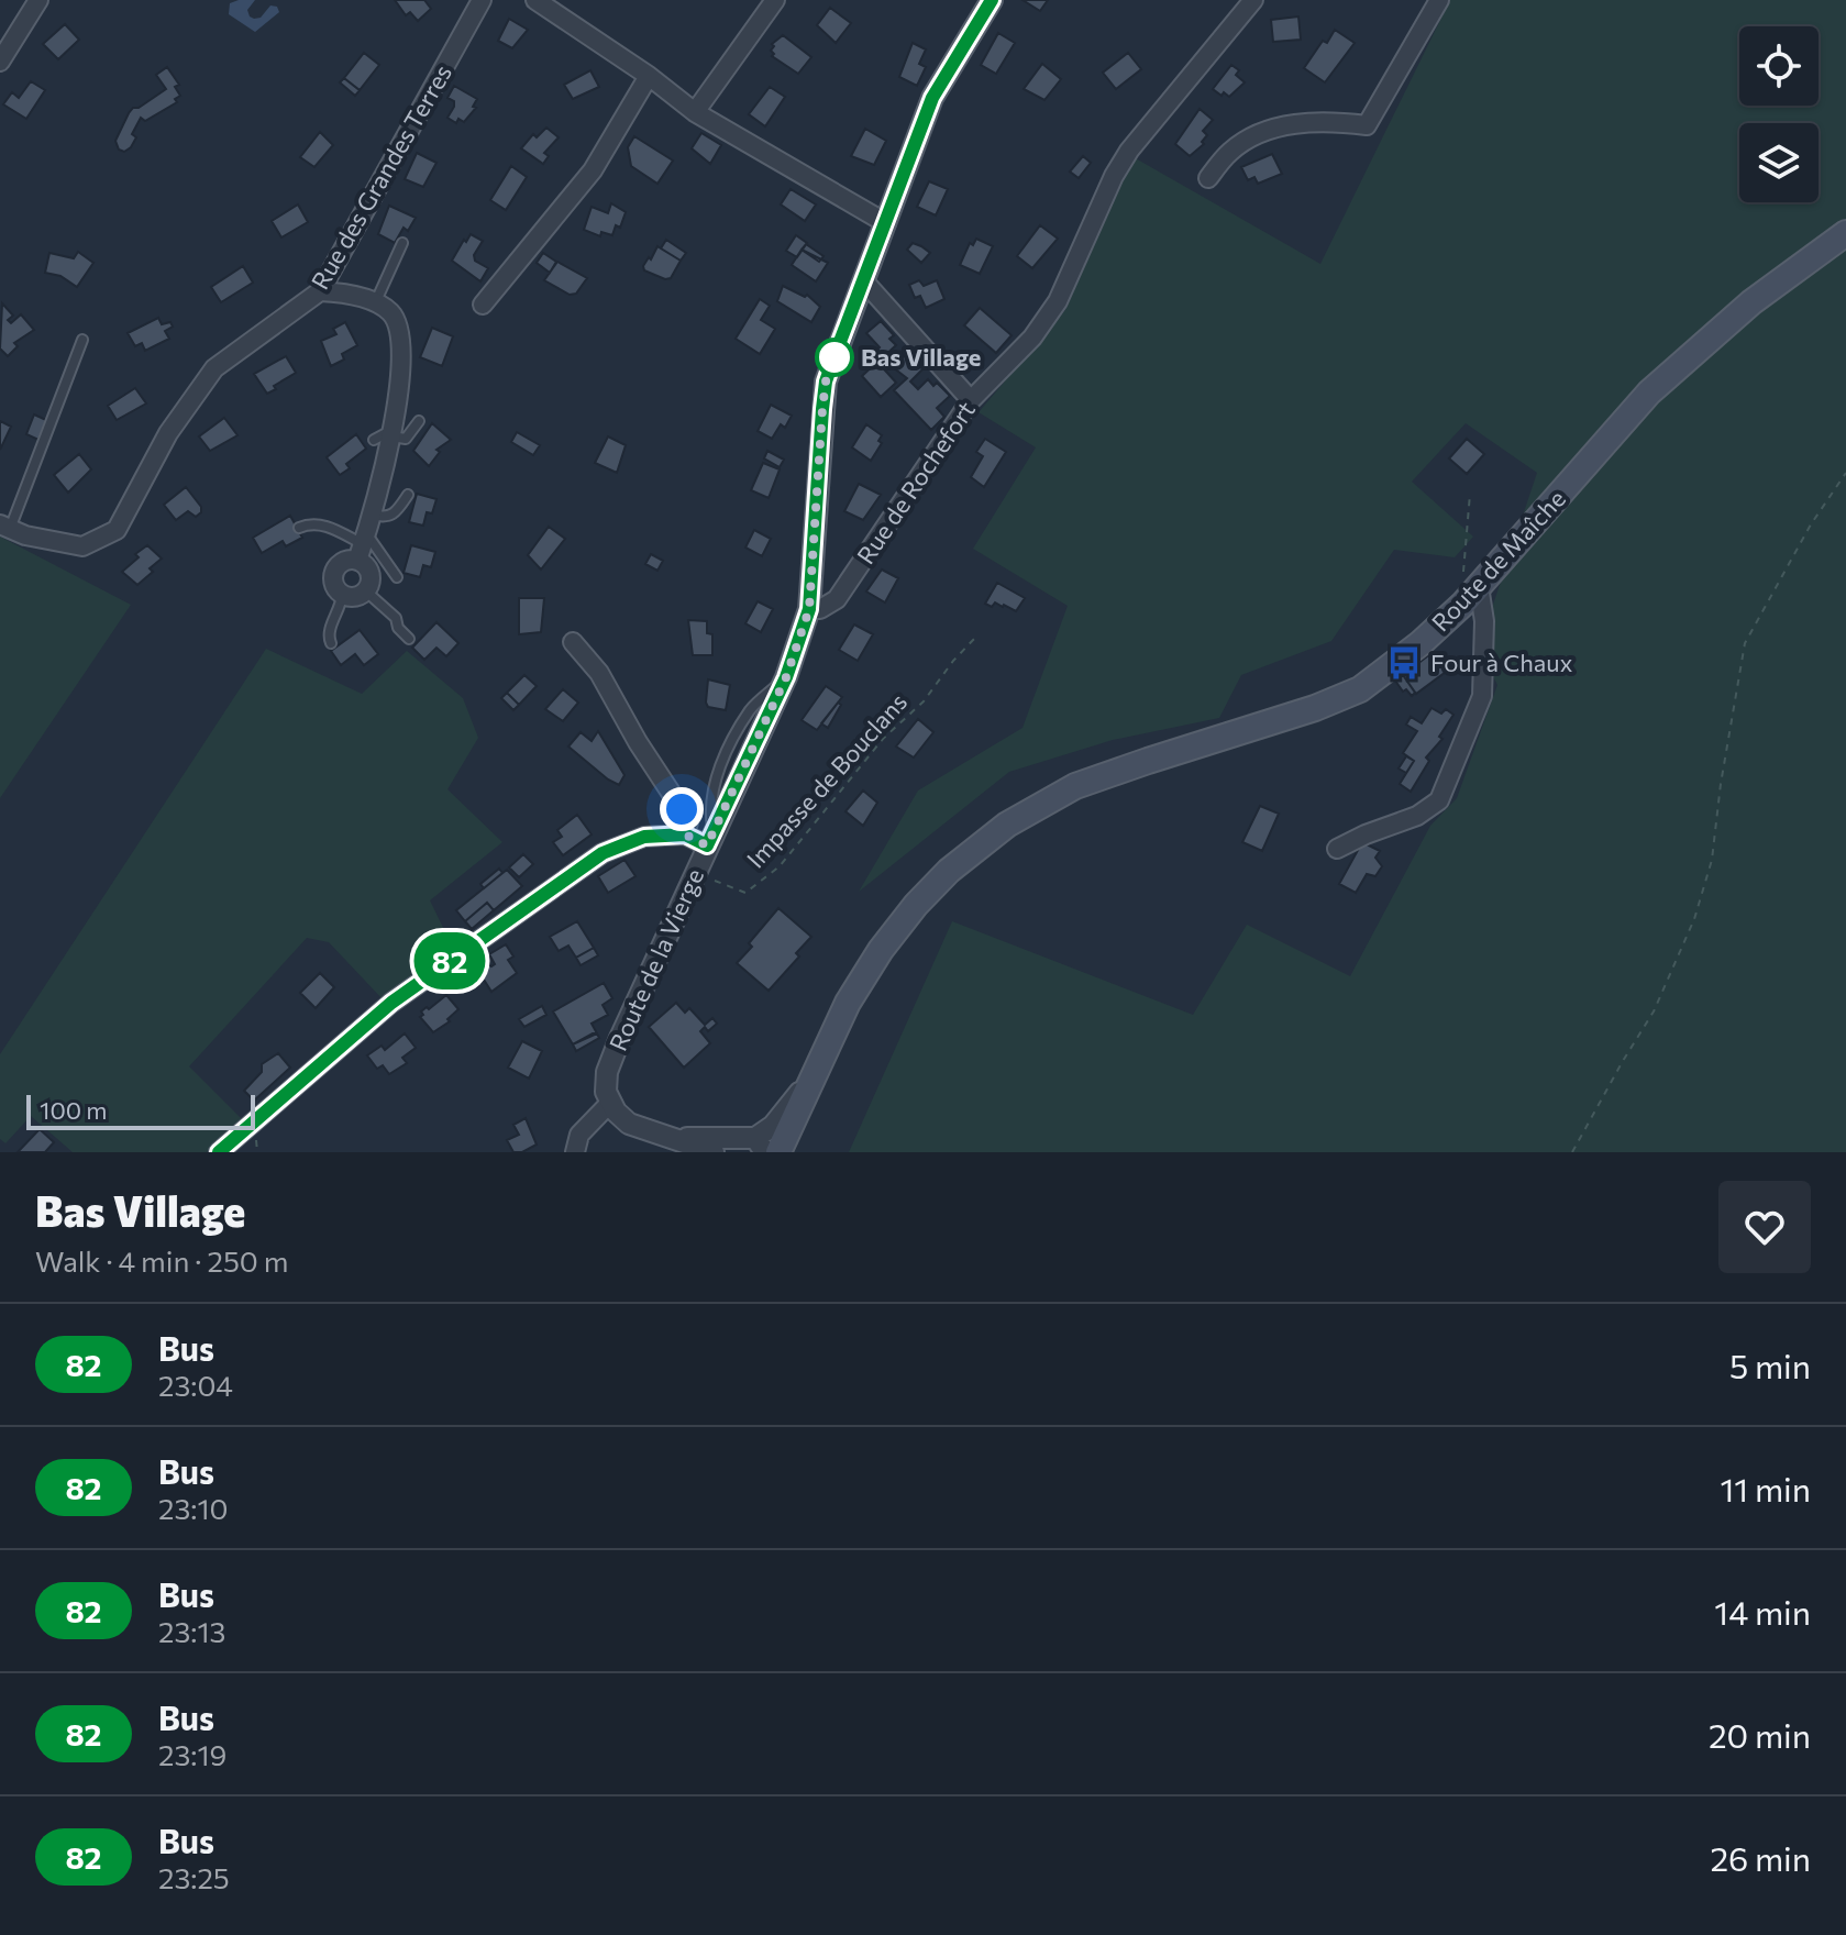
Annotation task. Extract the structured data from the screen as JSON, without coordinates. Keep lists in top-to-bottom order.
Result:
{
  "streets": {
    "main road": ["Route de Maîche"],
    "street": ["Rue des Grandes Terres", "Rue de Rochefort", "Route de la Vierge"],
    "path": ["Impasse de Bouclans"]
  },
  "crossings": [
    ["Rue de Rochefort", "Route de la Vierge"]
  ],
  "places": {
    "other": ["Bas Village"],
    "bus stop": ["Four à Chaux"]
  },
  "lines": ["bus line 82"],
  "scale_bar": "100 m",
  "page": {
    "on_map": "82",
    "scale": "100 m",
    "heading": ["Bas Village", "Walk · 4 min · 250 m"],
    "list": [
      {
        "mark": "82",
        "name": "Bus",
        "note": "23:04",
        "value": "5 min"
      },
      {
        "mark": "82",
        "name": "Bus",
        "note": "23:10",
        "value": "11 min"
      },
      {
        "mark": "82",
        "name": "Bus",
        "note": "23:13",
        "value": "14 min"
      },
      {
        "mark": "82",
        "name": "Bus",
        "note": "23:19",
        "value": "20 min"
      },
      {
        "mark": "82",
        "name": "Bus",
        "note": "23:25",
        "value": "26 min"
      }
    ]
  }
}
